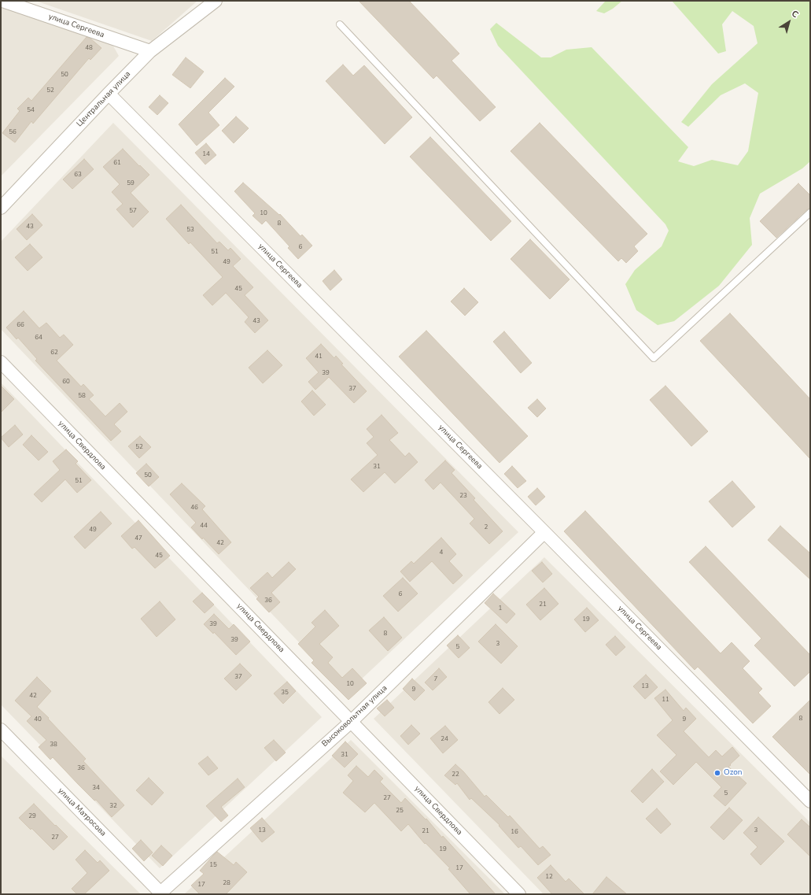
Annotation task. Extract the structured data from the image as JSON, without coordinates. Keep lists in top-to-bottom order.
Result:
{
  "streets": {
    "street": [
      "улица Сергеева",
      "Центральная улица",
      "улица Свердлова",
      "Высоковольтная улица",
      "улица Матросова"
    ]
  },
  "crossings": [
    ["улица Сергеева", "Центральная улица"],
    ["улица Сергеева", "Высоковольтная улица"],
    ["улица Свердлова", "Высоковольтная улица"],
    ["Высоковольтная улица", "улица Матросова"]
  ],
  "places": ["Ozon"],
  "house_numbers": [
    "48",
    "50",
    "52",
    "54",
    "56",
    "14",
    "61",
    "63",
    "59",
    "57",
    "10",
    "8",
    "43",
    "53",
    "6",
    "51",
    "49",
    "45",
    "43",
    "66",
    "64",
    "62",
    "41",
    "39",
    "60",
    "37",
    "58",
    "52",
    "31",
    "50",
    "51",
    "23",
    "46",
    "44",
    "2",
    "49",
    "47",
    "42",
    "4",
    "45",
    "6",
    "36",
    "21",
    "1",
    "19",
    "39",
    "8",
    "39",
    "3",
    "5",
    "37",
    "7",
    "10",
    "13",
    "9",
    "35",
    "42",
    "11",
    "8",
    "40",
    "9",
    "24",
    "38",
    "31",
    "36",
    "22",
    "34",
    "5",
    "27",
    "32",
    "25",
    "29",
    "13",
    "3",
    "21",
    "16",
    "27",
    "19",
    "15",
    "17",
    "12",
    "28",
    "17"
  ],
  "north": "top right"
}
